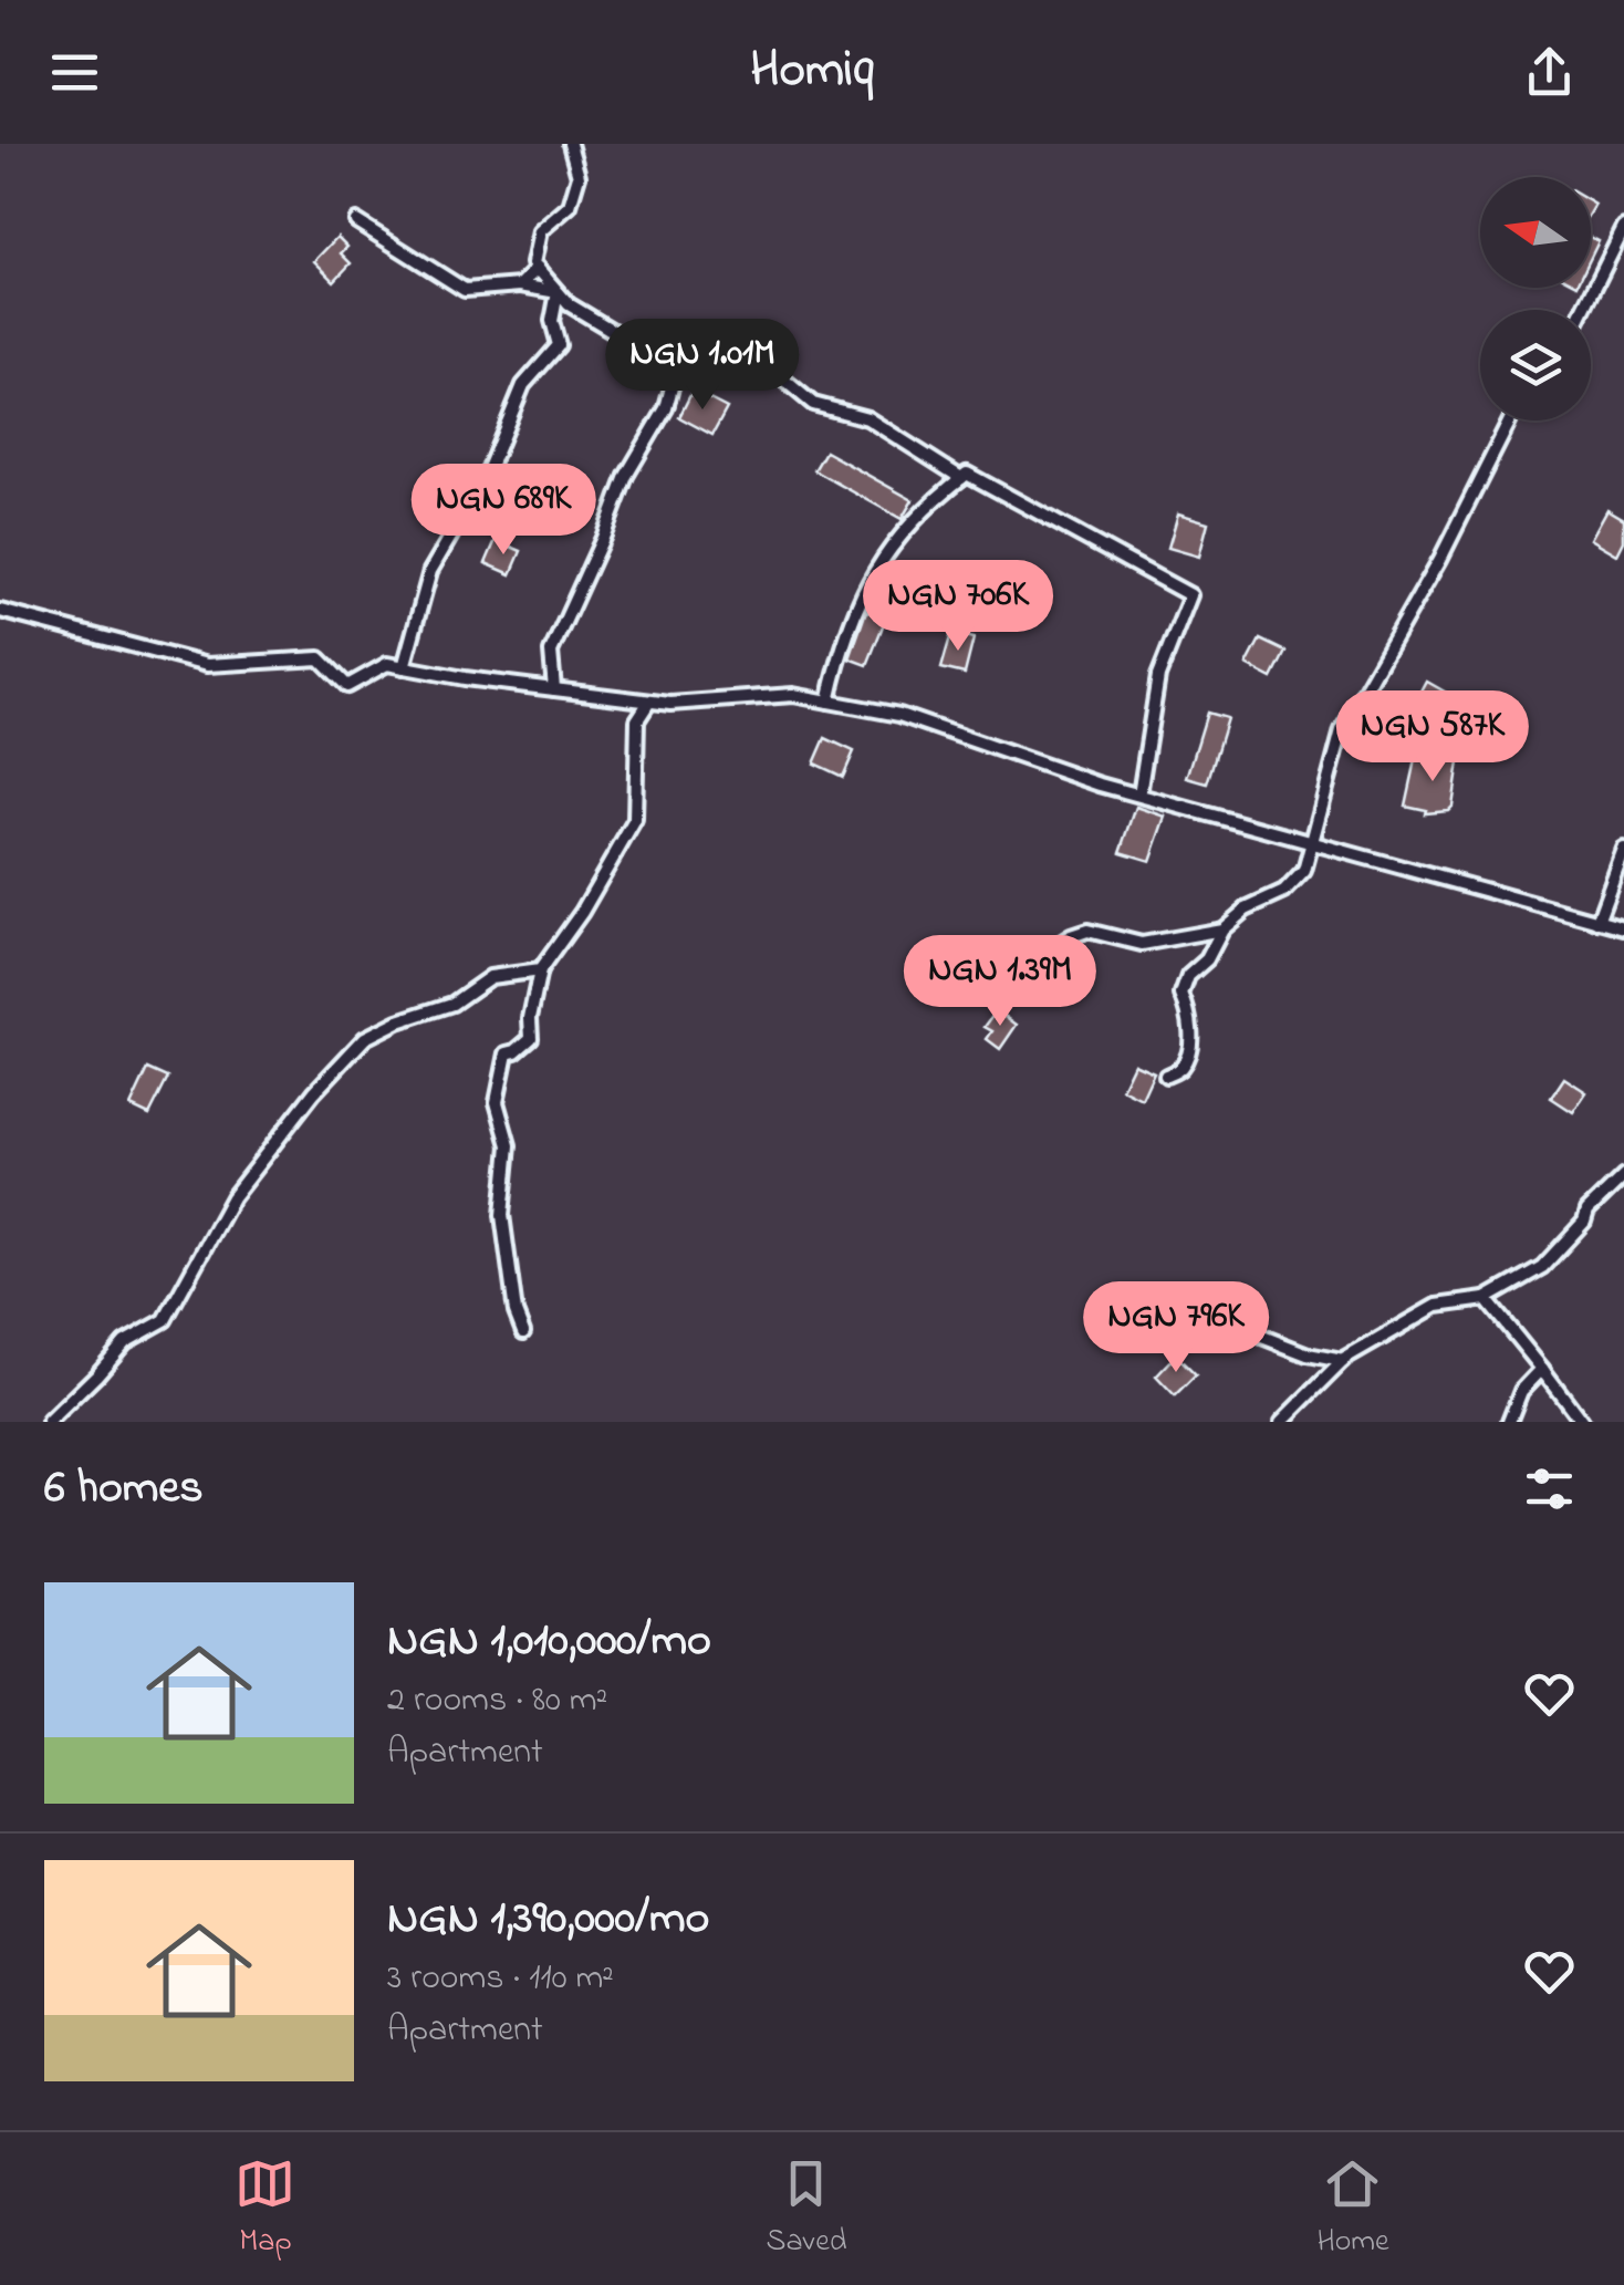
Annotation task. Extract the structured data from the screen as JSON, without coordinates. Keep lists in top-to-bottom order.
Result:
{
  "north": "left",
  "page": {
    "header": "Homiq",
    "price": [
      "NGN 1.01M",
      "NGN 689K",
      "NGN 706K",
      "NGN 587K",
      "NGN 1.39M",
      "NGN 796K"
    ],
    "heading": "6 homes",
    "list": [
      {
        "name": "NGN 1,010,000/mo",
        "note": "2 rooms · 80 m² · Apartment"
      },
      {
        "name": "NGN 1,390,000/mo",
        "note": "3 rooms · 110 m² · Apartment"
      }
    ],
    "tabs": ["Map", "Saved", "Home"]
  }
}
